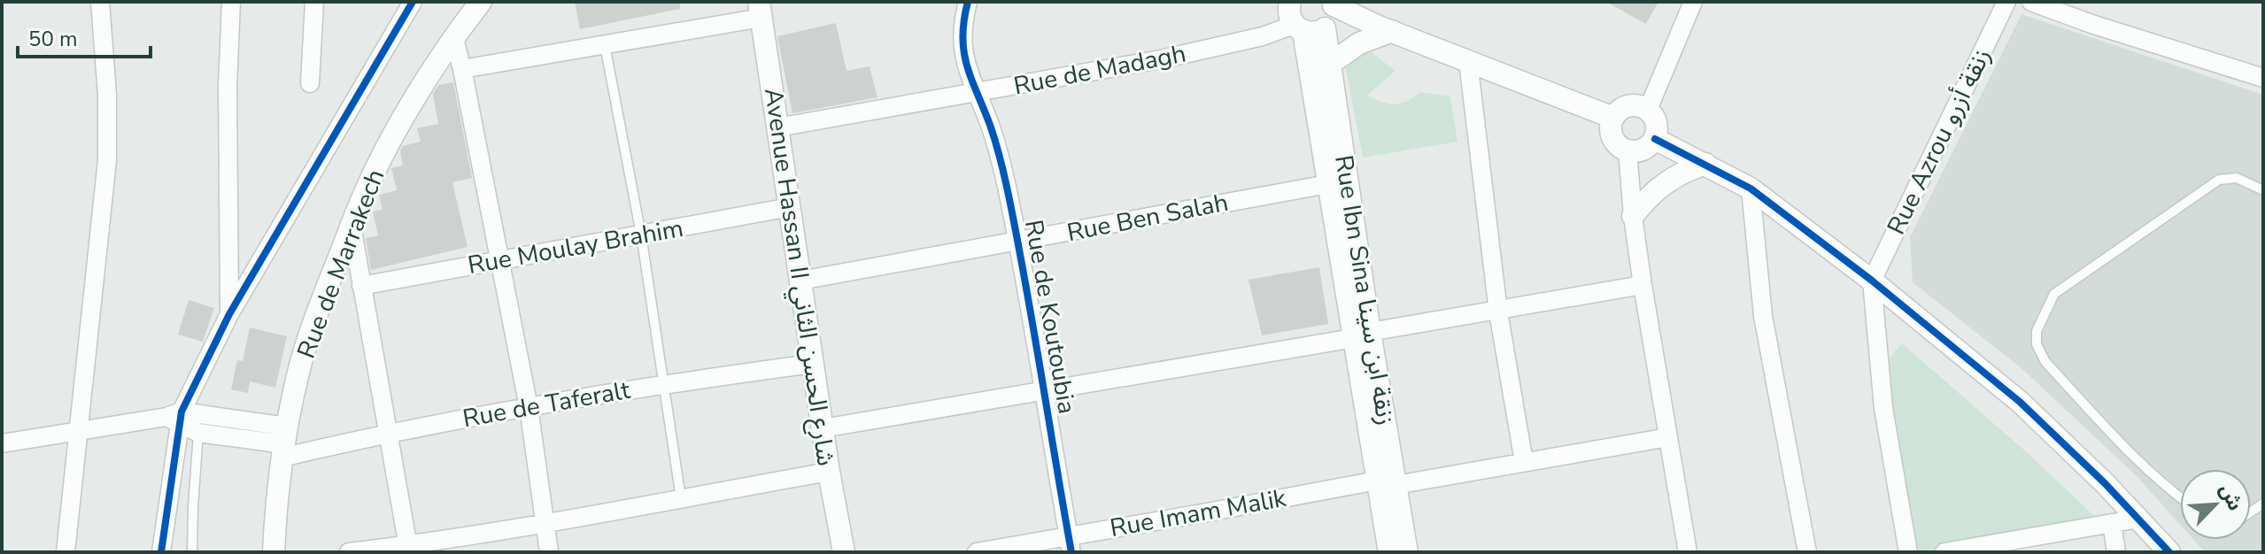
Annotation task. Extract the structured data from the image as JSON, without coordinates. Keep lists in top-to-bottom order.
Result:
{
  "streets": {
    "street": [
      "Rue de Madagh",
      "Rue Azrou زنقة أزرو",
      "Rue Ben Salah",
      "Rue Moulay Brahim",
      "Rue de Marrakech",
      "Avenue Hassan II شارع الحسن الثاني",
      "Rue Ibn Sina زنقة ابن سينا",
      "Rue de Koutoubia",
      "Rue de Taferalt",
      "Rue Imam Malik"
    ]
  },
  "crossings": [
    ["Rue de Madagh", "Avenue Hassan II شارع الحسن الثاني"],
    ["Rue de Madagh", "Rue Ibn Sina زنقة ابن سينا"],
    ["Rue de Madagh", "Rue de Koutoubia"],
    ["Rue Ben Salah", "Avenue Hassan II شارع الحسن الثاني"],
    ["Rue Ben Salah", "Rue Ibn Sina زنقة ابن سينا"],
    ["Rue Ben Salah", "Rue de Koutoubia"],
    ["Rue Moulay Brahim", "Avenue Hassan II شارع الحسن الثاني"],
    ["Rue de Marrakech", "Rue de Taferalt"],
    ["Avenue Hassan II شارع الحسن الثاني", "Rue de Taferalt"],
    ["Rue Ibn Sina زنقة ابن سينا", "Rue Imam Malik"],
    ["Rue de Koutoubia", "Rue Imam Malik"]
  ],
  "scale_bar": "50 m",
  "north": "top right"
}
